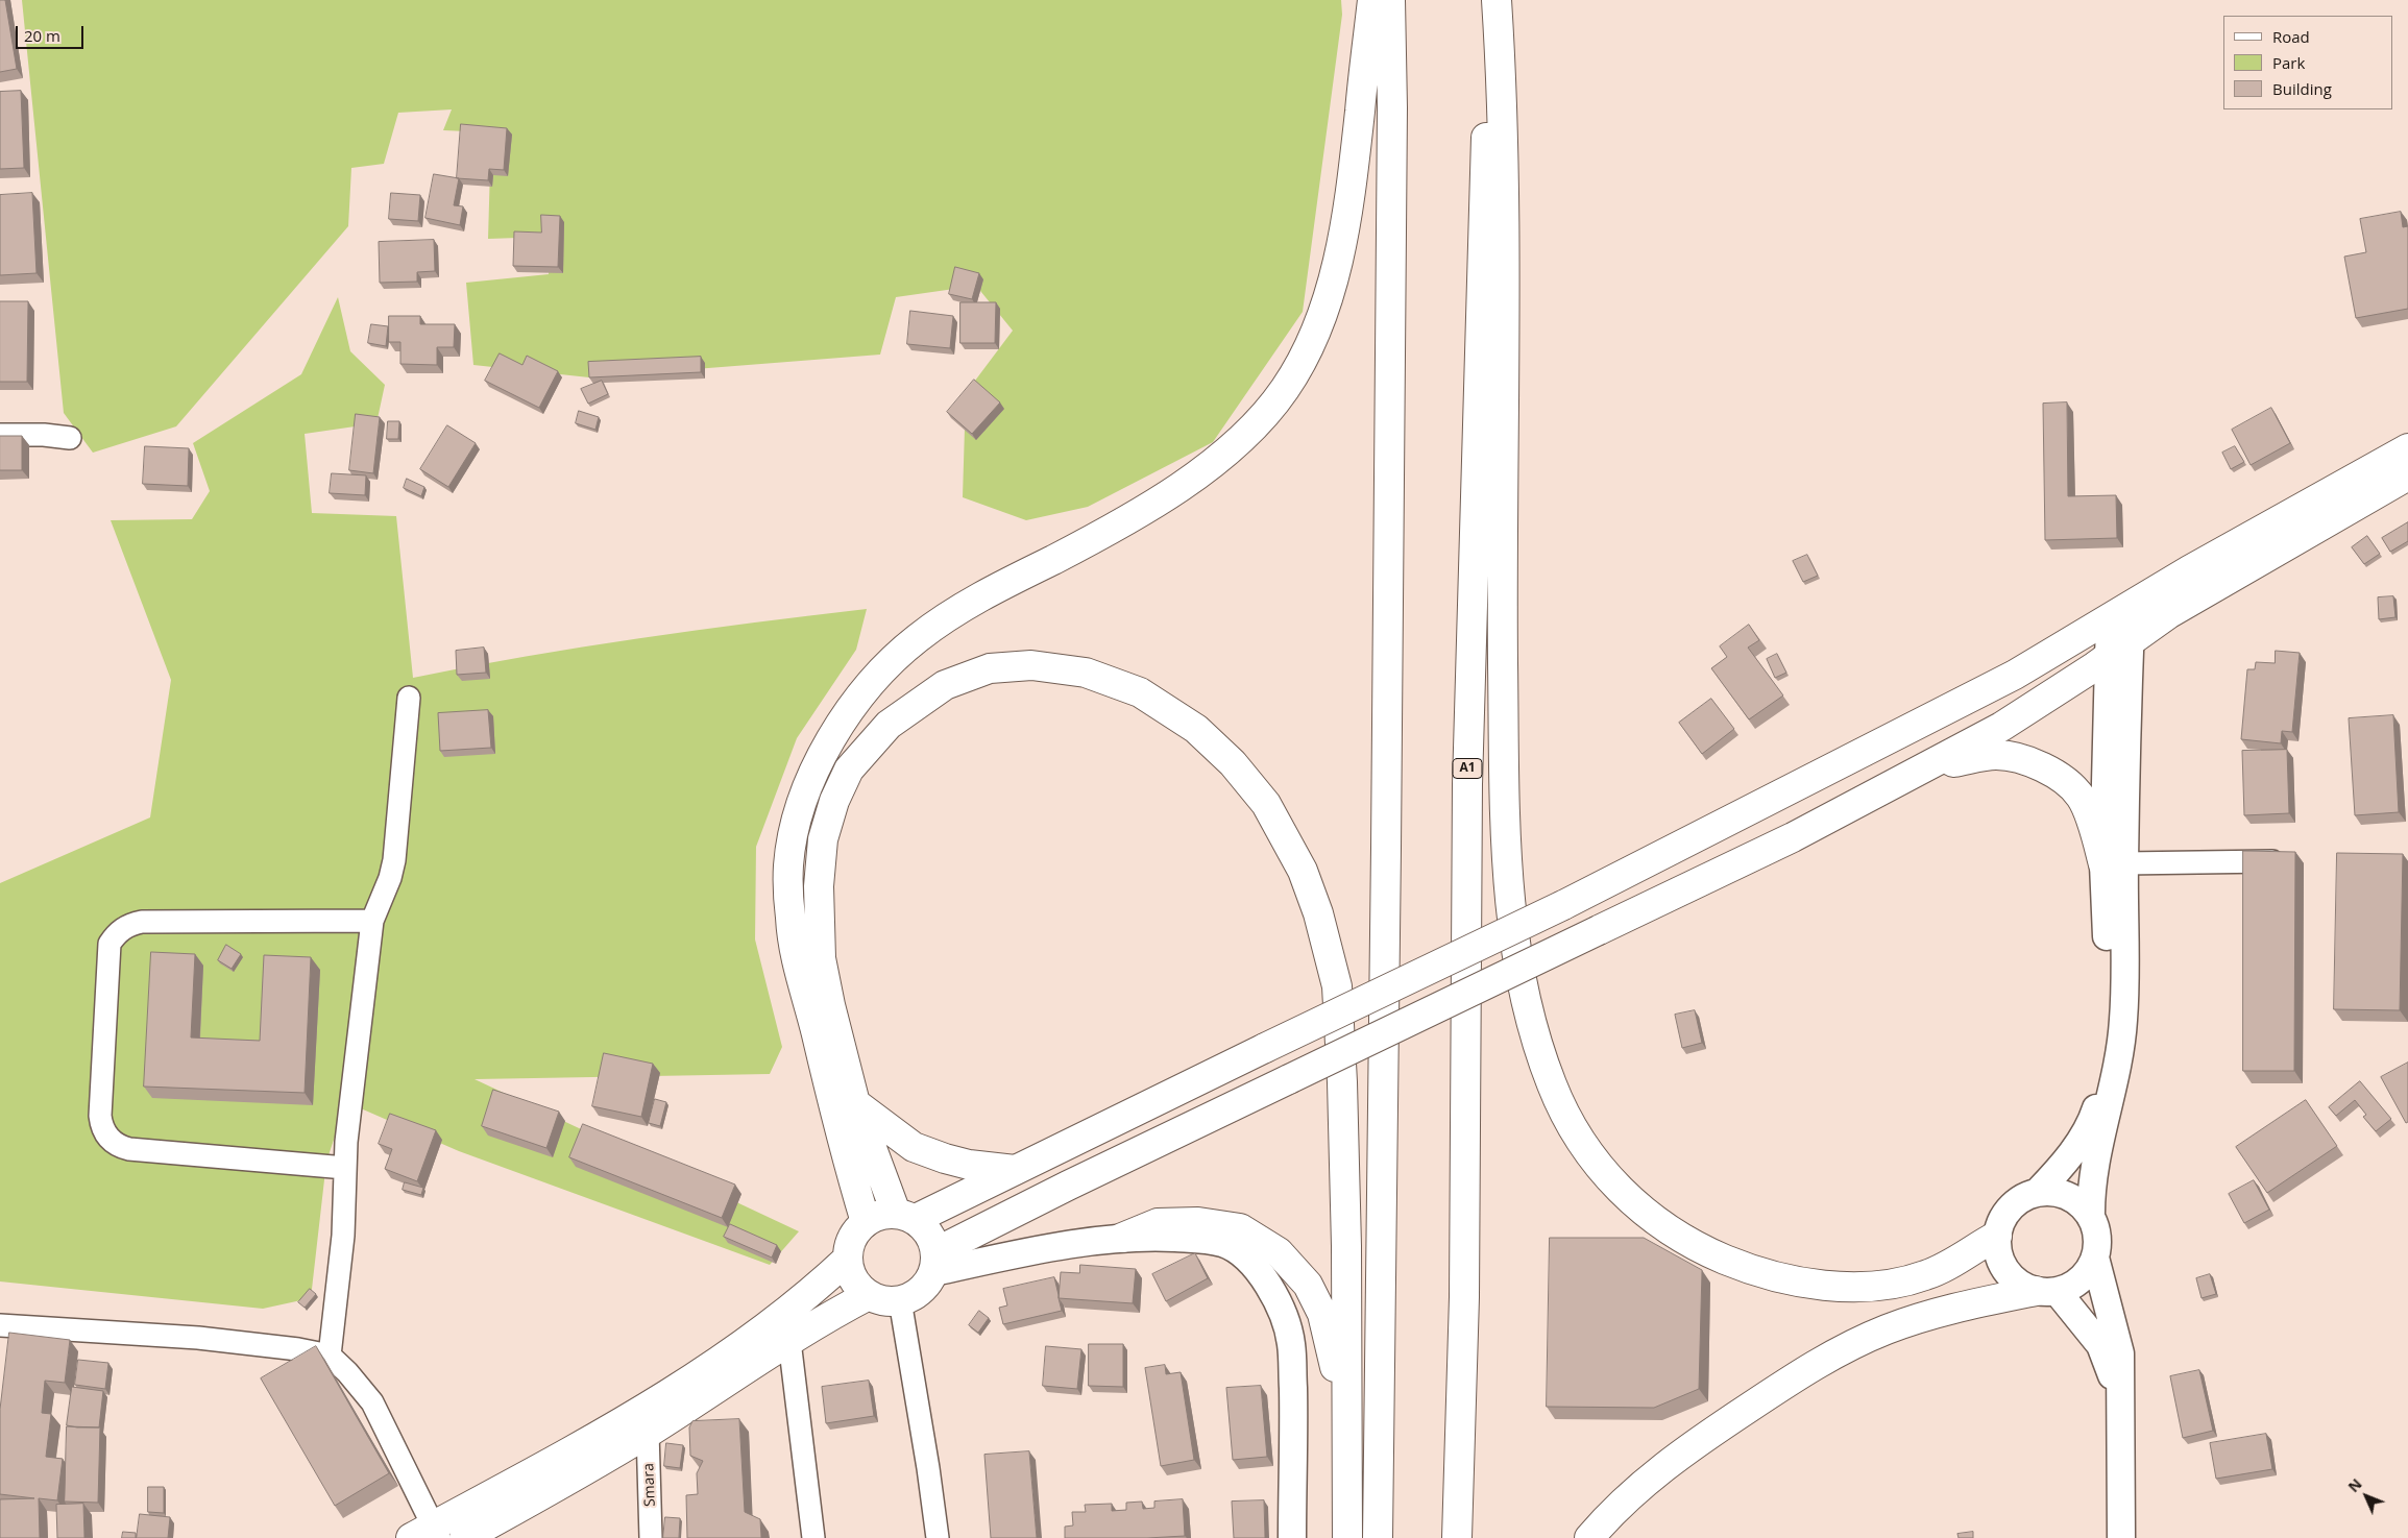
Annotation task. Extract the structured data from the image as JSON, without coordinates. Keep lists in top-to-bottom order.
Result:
{
  "streets": {
    "main road": ["A1"],
    "street": ["Smara"]
  },
  "legend": ["Road", "Park", "Building"],
  "scale_bar": "20 m",
  "north": "top left"
}
